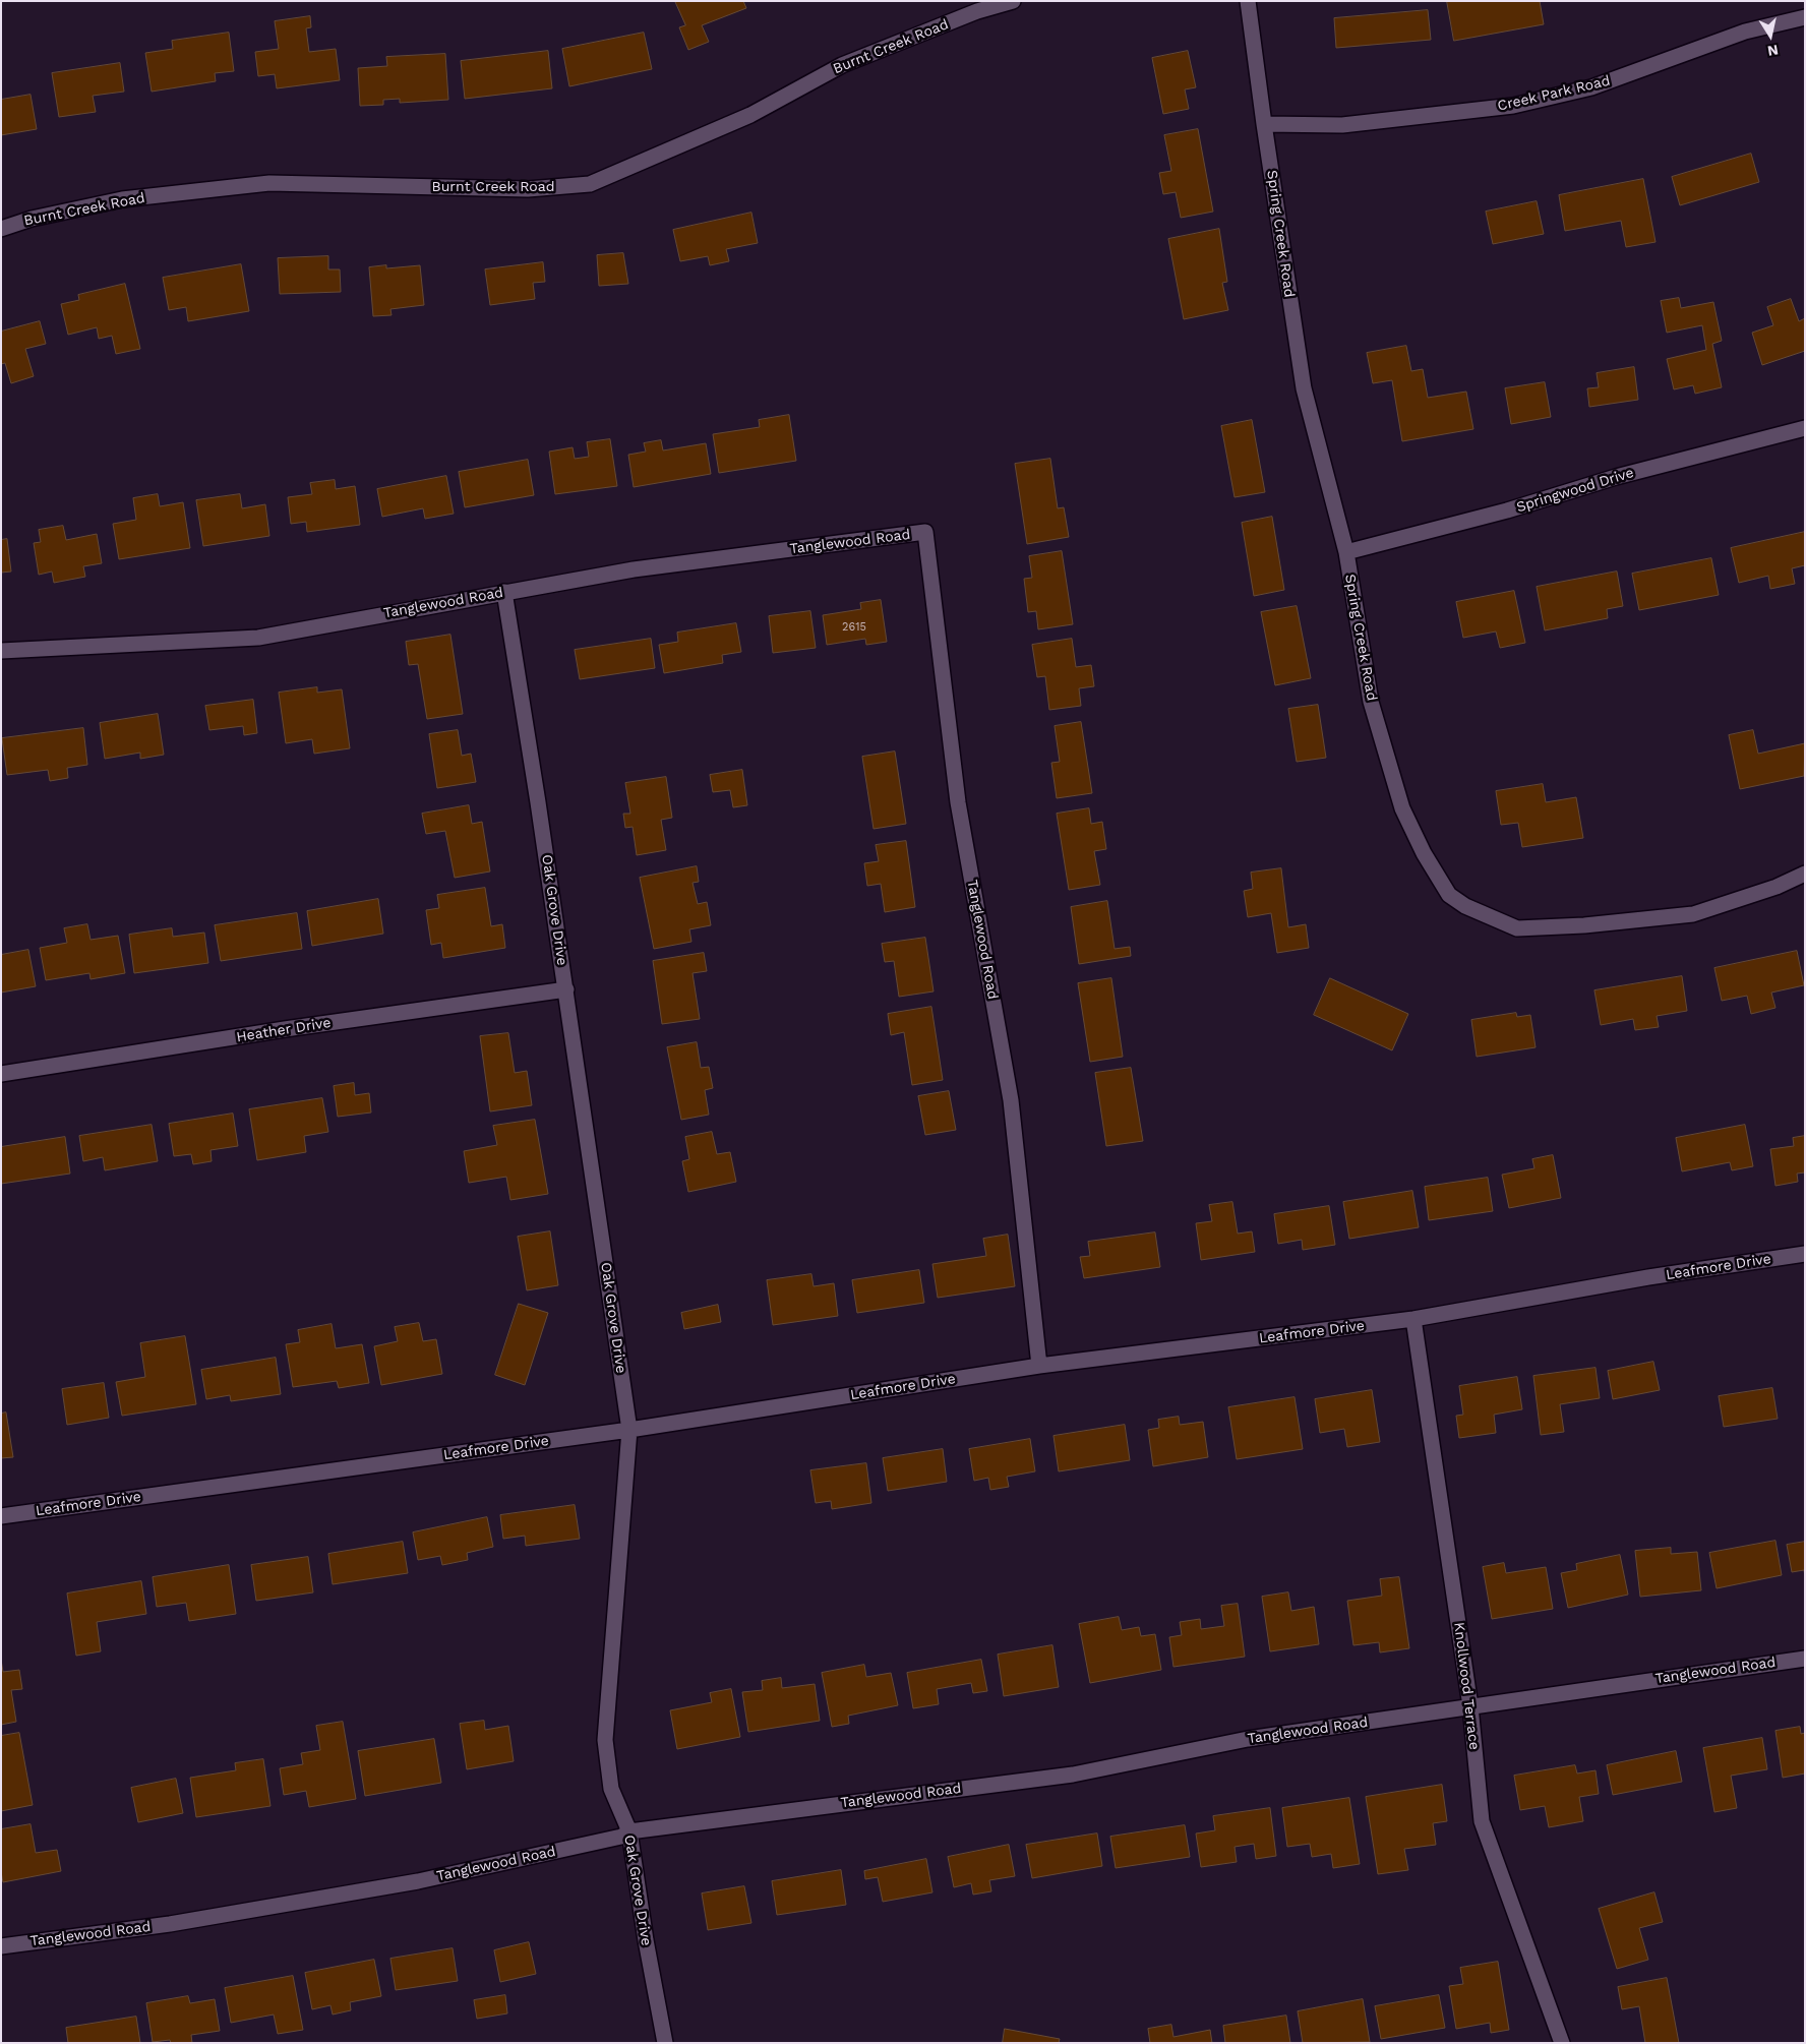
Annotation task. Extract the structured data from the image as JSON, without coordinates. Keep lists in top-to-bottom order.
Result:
{
  "streets": {
    "street": [
      "Burnt Creek Road",
      "Creek Park Road",
      "Spring Creek Road",
      "Springwood Drive",
      "Tanglewood Road",
      "Oak Grove Drive",
      "Heather Drive",
      "Leafmore Drive",
      "Knollwood Terrace"
    ]
  },
  "crossings": [
    ["Creek Park Road", "Spring Creek Road"],
    ["Spring Creek Road", "Springwood Drive"],
    ["Tanglewood Road", "Oak Grove Drive"],
    ["Tanglewood Road", "Leafmore Drive"],
    ["Tanglewood Road", "Knollwood Terrace"],
    ["Oak Grove Drive", "Heather Drive"],
    ["Oak Grove Drive", "Leafmore Drive"],
    ["Leafmore Drive", "Knollwood Terrace"]
  ],
  "house_numbers": ["2615"],
  "north": "bottom"
}
